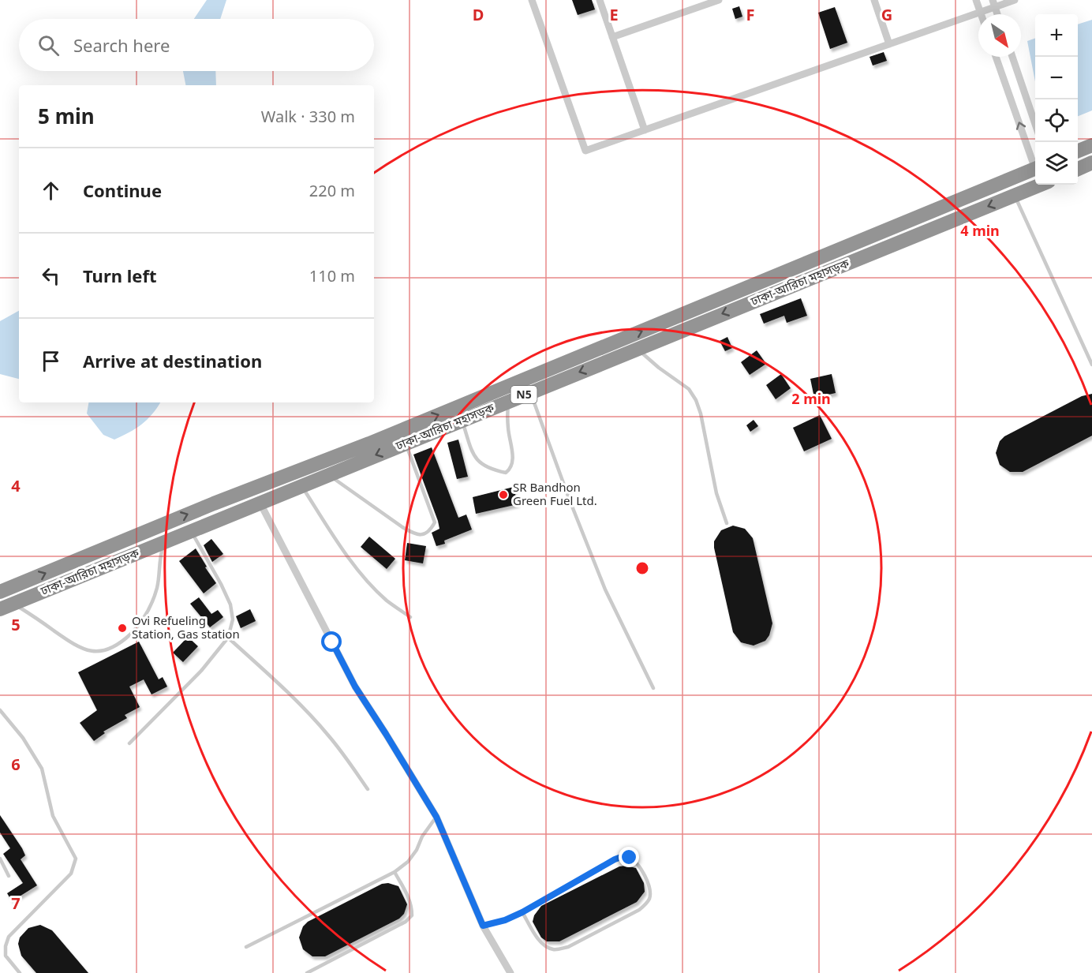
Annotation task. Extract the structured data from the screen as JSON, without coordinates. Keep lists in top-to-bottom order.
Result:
{
  "streets": {
    "highway": ["ঢাকা-আরিচা মহাসড়ক", "N5"]
  },
  "places": ["SR Bandhon Green Fuel Ltd.", "Ovi Refueling Station, Gas station"],
  "north": "bottom right",
  "page": {
    "map_buttons": ["+", "−"],
    "search": "Search here",
    "heading": ["5 min", "Walk · 330 m"],
    "list": [
      ["Continue", "220 m"],
      ["Turn left", "110 m"],
      "Arrive at destination"
    ]
  },
  "grid": {
    "columns": [
      "D",
      "E",
      "F",
      "G"
    ],
    "rows": [
      "4",
      "5",
      "6",
      "7"
    ]
  },
  "rings": ["4 min", "2 min"]
}
